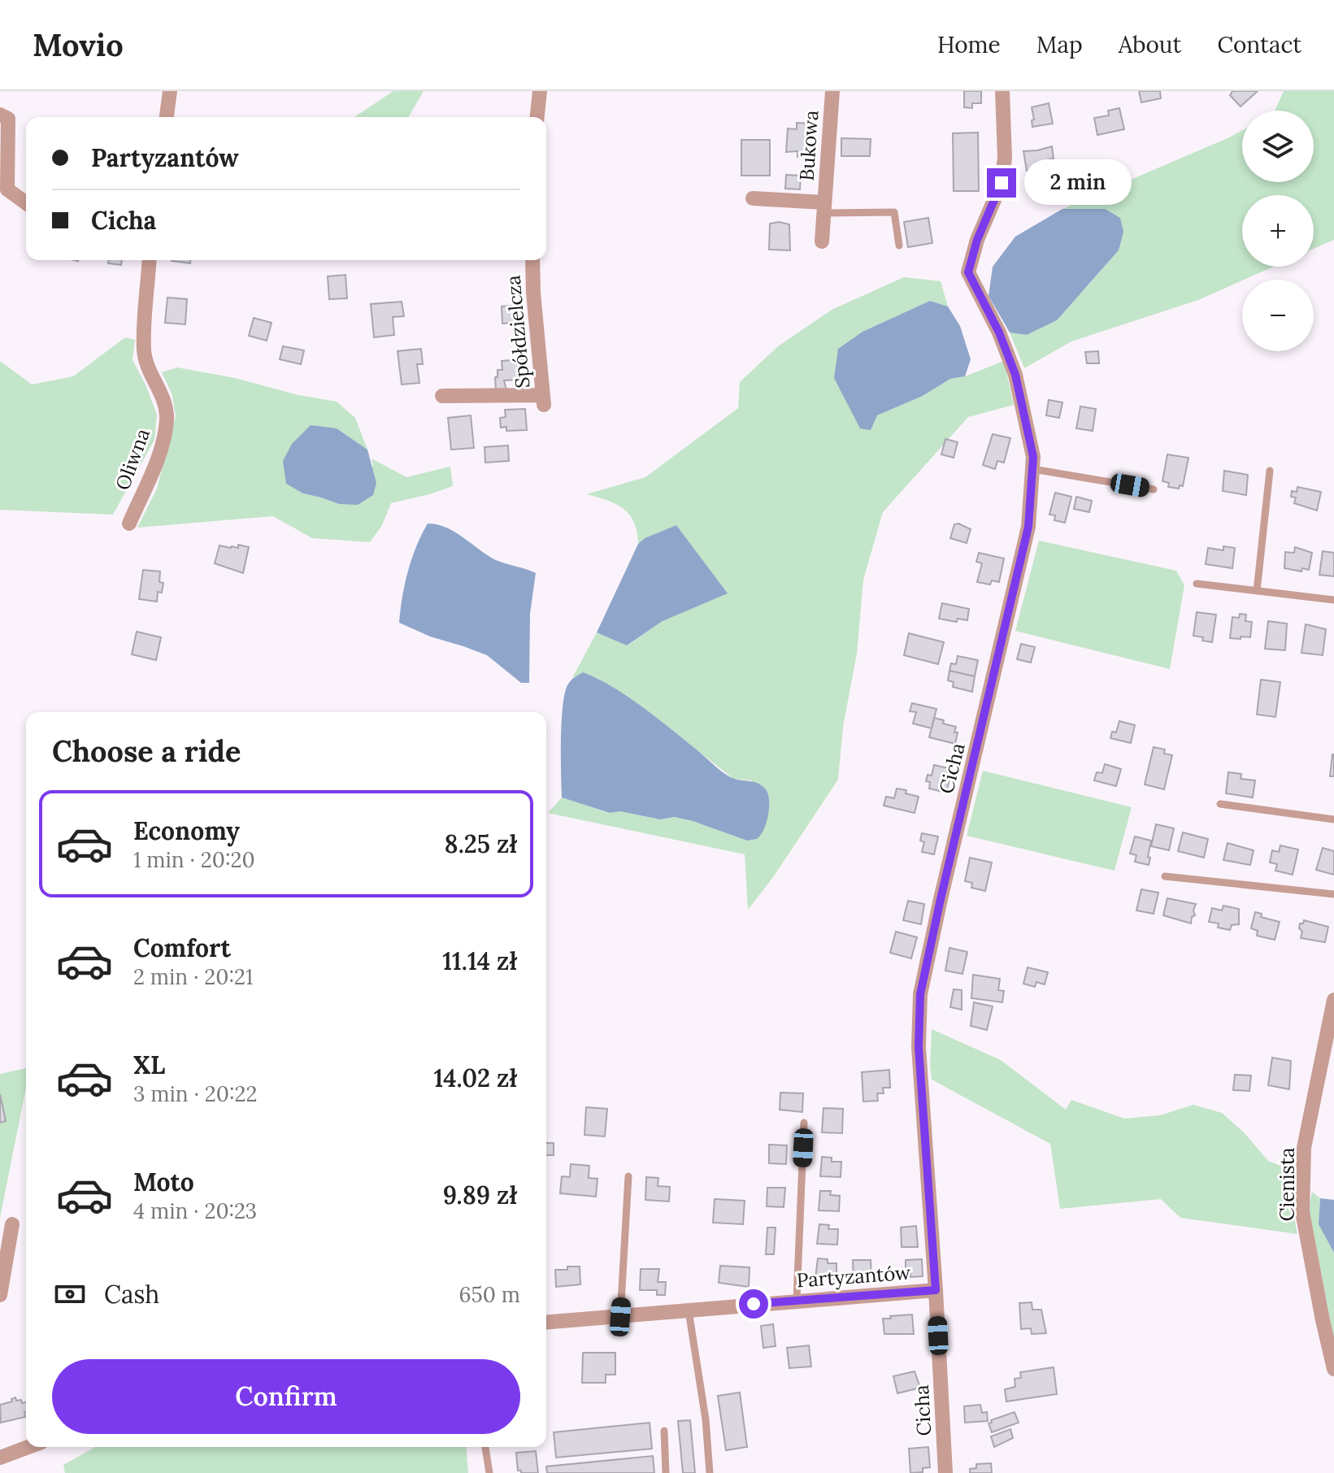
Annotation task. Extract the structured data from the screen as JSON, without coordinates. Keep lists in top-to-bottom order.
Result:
{
  "streets": {
    "street": [
      "Bukowa",
      "Spółdzielcza",
      "Oliwna",
      "Cicha",
      "Cienista",
      "Partyzantów"
    ]
  },
  "crossings": [
    ["Cicha", "Partyzantów"]
  ],
  "page": {
    "header": "Movio",
    "nav": [
      "Home",
      "Map",
      "About",
      "Contact"
    ],
    "map_buttons": ["+", "−"],
    "banner": ["Partyzantów", "Cicha"],
    "bubble": "2 min",
    "heading": "Choose a ride",
    "list": [
      {
        "name": "Economy",
        "note": "1 min · 20:20",
        "value": "8.25 zł"
      },
      {
        "name": "Comfort",
        "note": "2 min · 20:21",
        "value": "11.14 zł"
      },
      {
        "name": "XL",
        "note": "3 min · 20:22",
        "value": "14.02 zł"
      },
      {
        "name": "Moto",
        "note": "4 min · 20:23",
        "value": "9.89 zł"
      }
    ],
    "pay": ["Cash", "650 m"],
    "buttons": "Confirm"
  }
}
